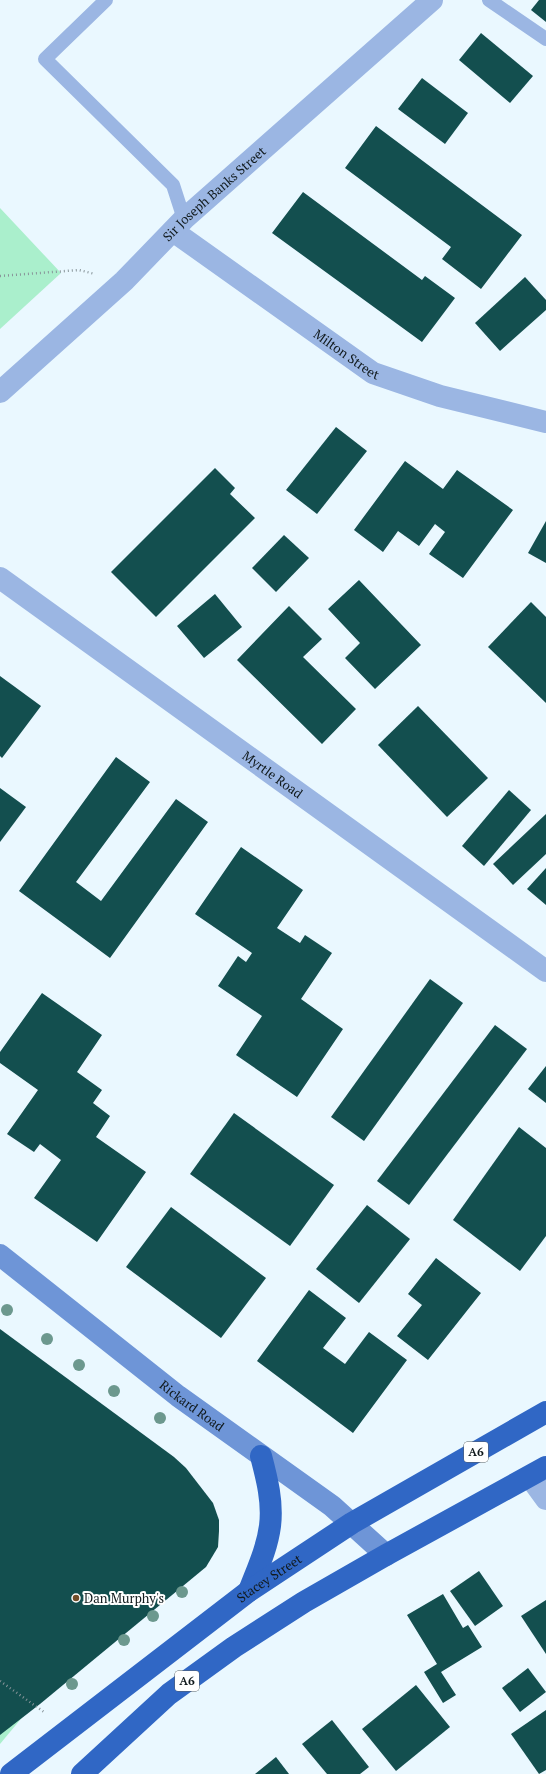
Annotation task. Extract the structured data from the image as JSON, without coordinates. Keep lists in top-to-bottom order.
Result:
{
  "streets": {
    "highway": ["A6", "Stacey Street"],
    "main road": ["Rickard Road"],
    "street": ["Sir Joseph Banks Street", "Milton Street", "Myrtle Road"]
  },
  "crossings": [
    ["Sir Joseph Banks Street", "Milton Street"],
    ["Rickard Road", "A6"],
    ["Rickard Road", "Stacey Street"]
  ],
  "places": ["Dan Murphy's"]
}
